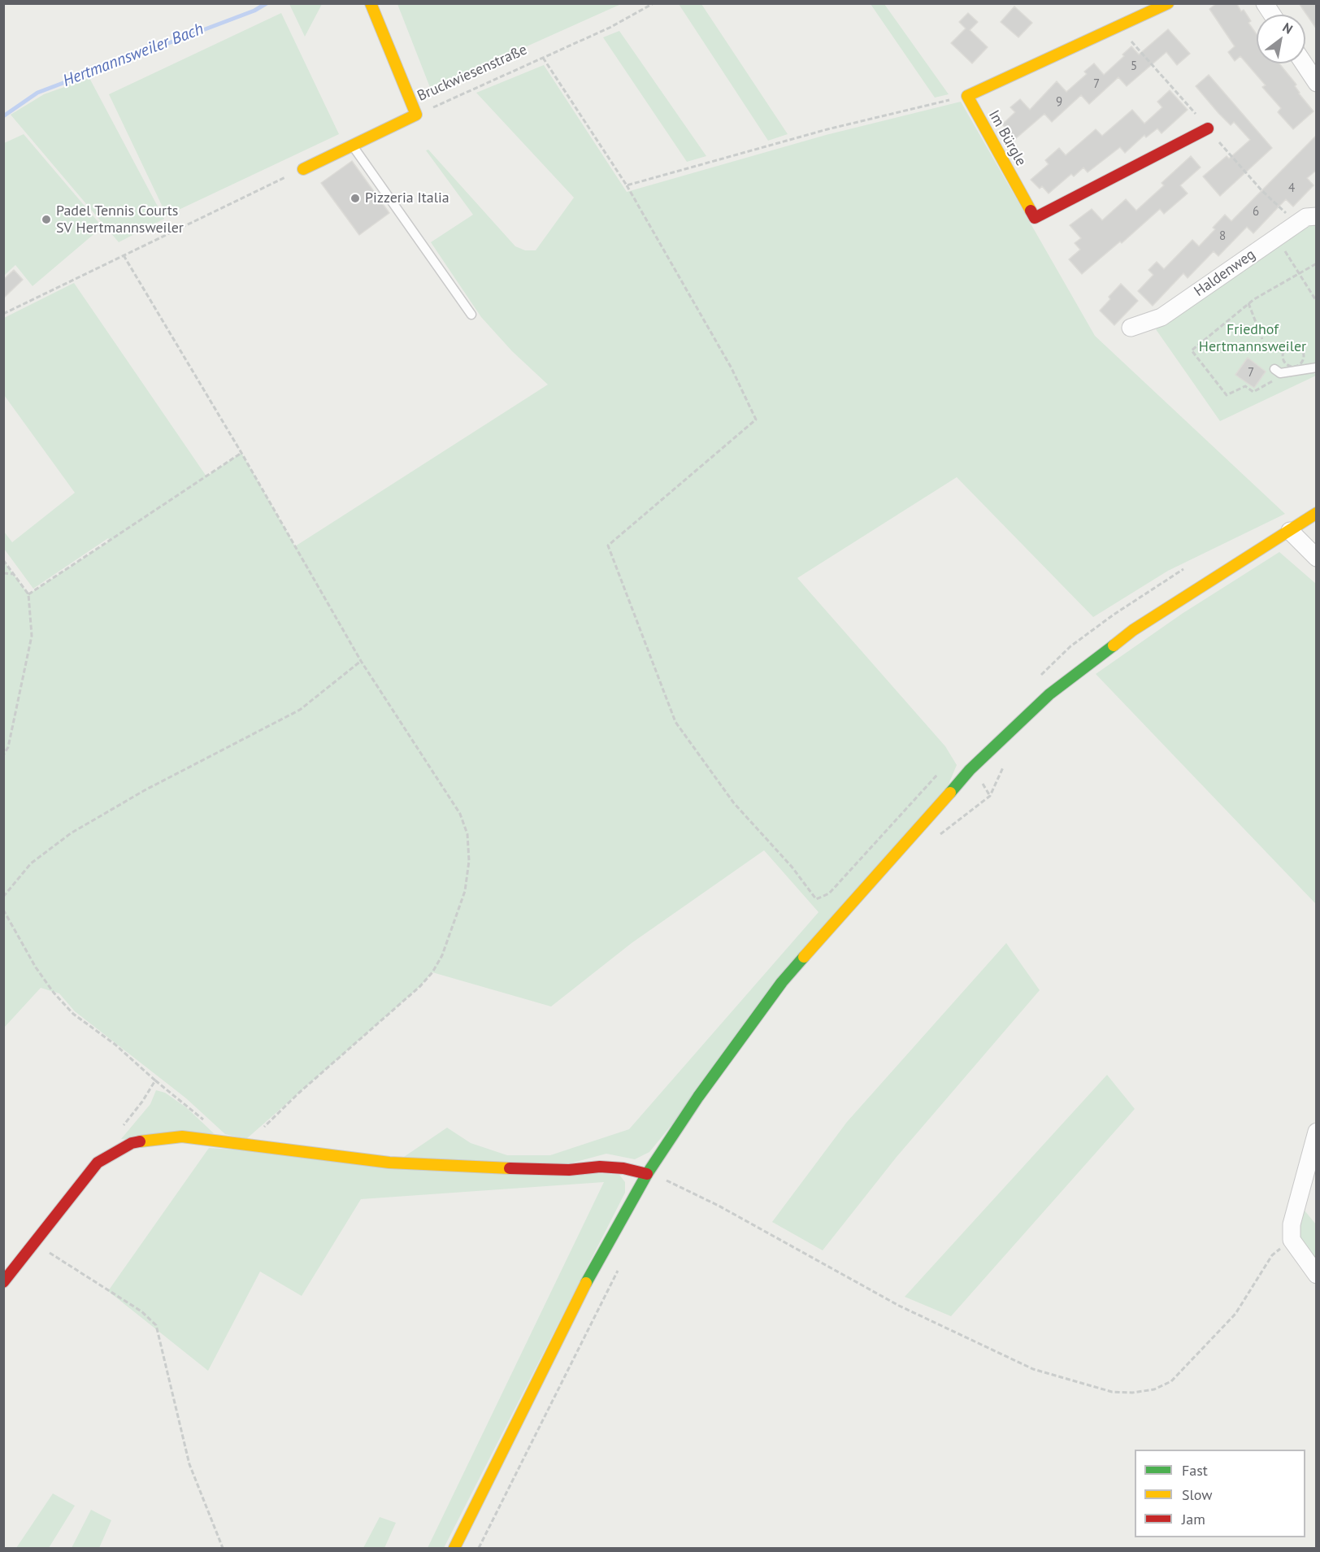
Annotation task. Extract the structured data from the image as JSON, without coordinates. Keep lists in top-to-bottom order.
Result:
{
  "streets": {
    "street": ["Bruckwiesenstraße", "Im Bürgle", "Haldenweg"]
  },
  "water": ["Hertmannsweiler Bach"],
  "parks": ["Friedhof Hertmannsweiler"],
  "places": ["Pizzeria Italia", "Padel Tennis Courts SV Hertmannsweiler"],
  "house_numbers": [
    "5",
    "7",
    "9",
    "4",
    "6",
    "8",
    "7"
  ],
  "legend": ["Fast", "Slow", "Jam"],
  "north": "top right"
}
